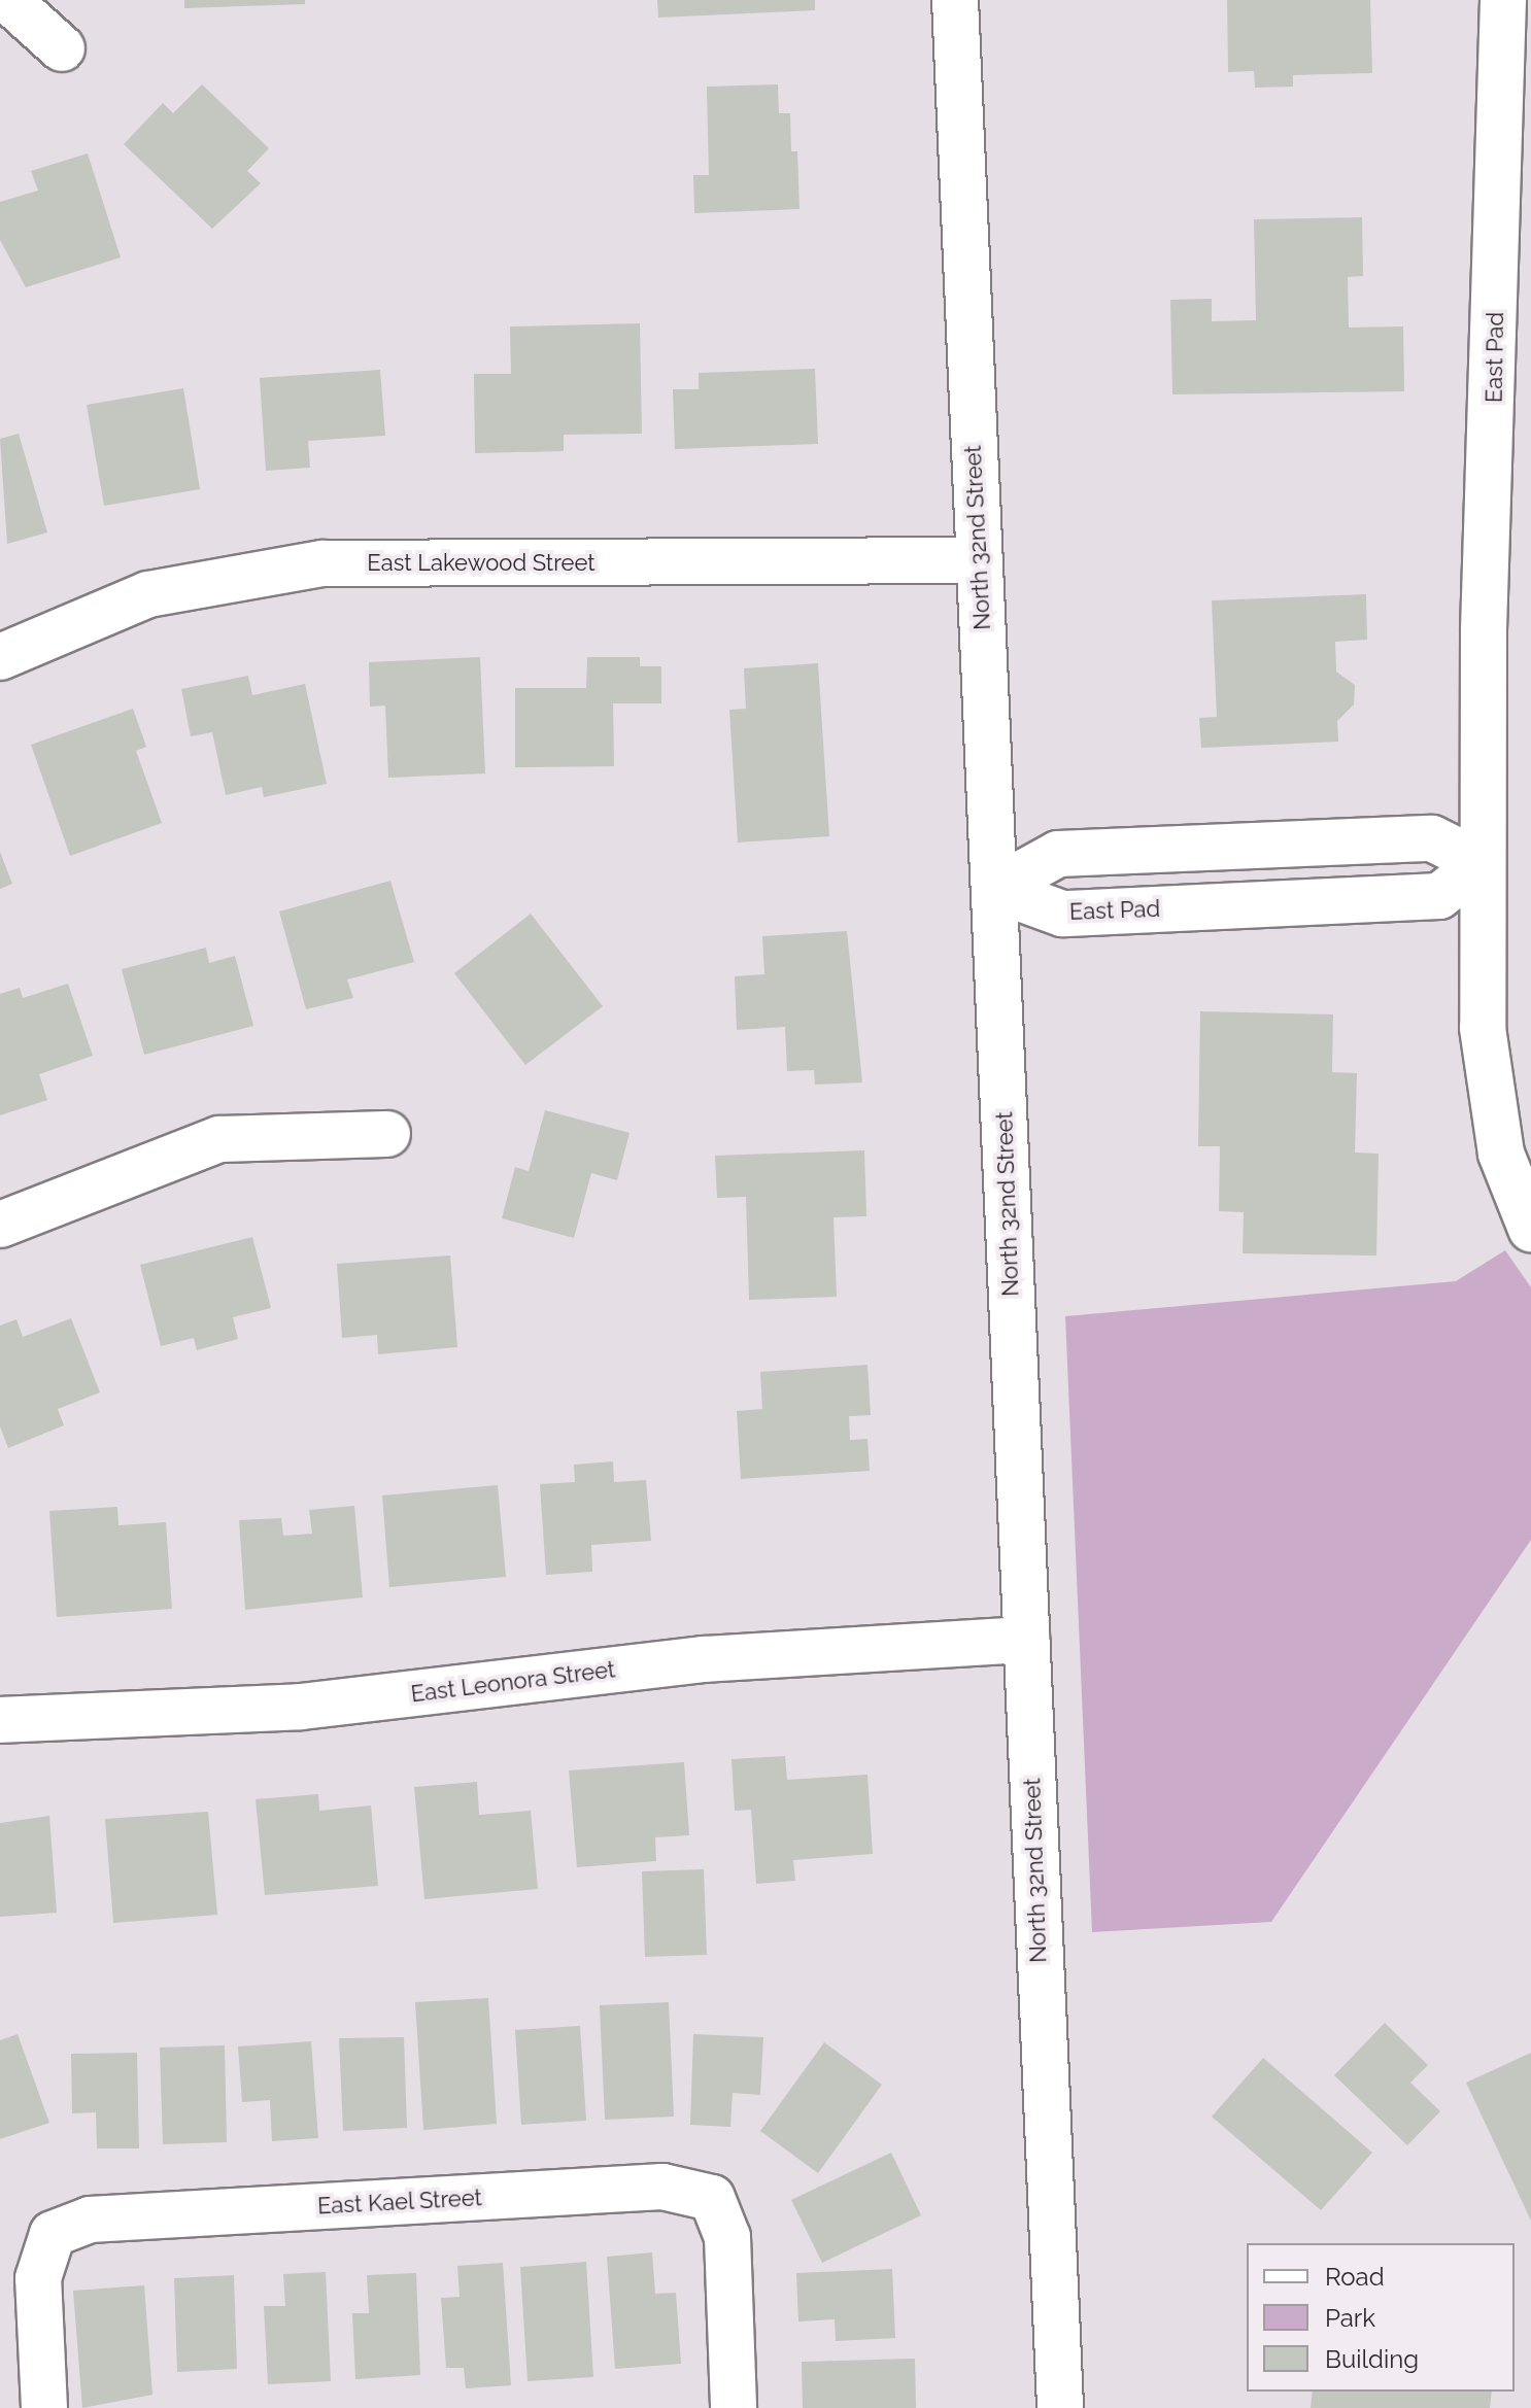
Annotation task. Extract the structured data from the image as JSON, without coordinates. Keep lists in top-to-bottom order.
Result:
{
  "streets": {
    "street": [
      "East Pad",
      "North 32nd Street",
      "East Lakewood Street",
      "East Leonora Street",
      "East Kael Street"
    ]
  },
  "crossings": [
    ["East Pad", "North 32nd Street"],
    ["North 32nd Street", "East Lakewood Street"],
    ["North 32nd Street", "East Leonora Street"]
  ],
  "legend": ["Road", "Park", "Building"]
}
